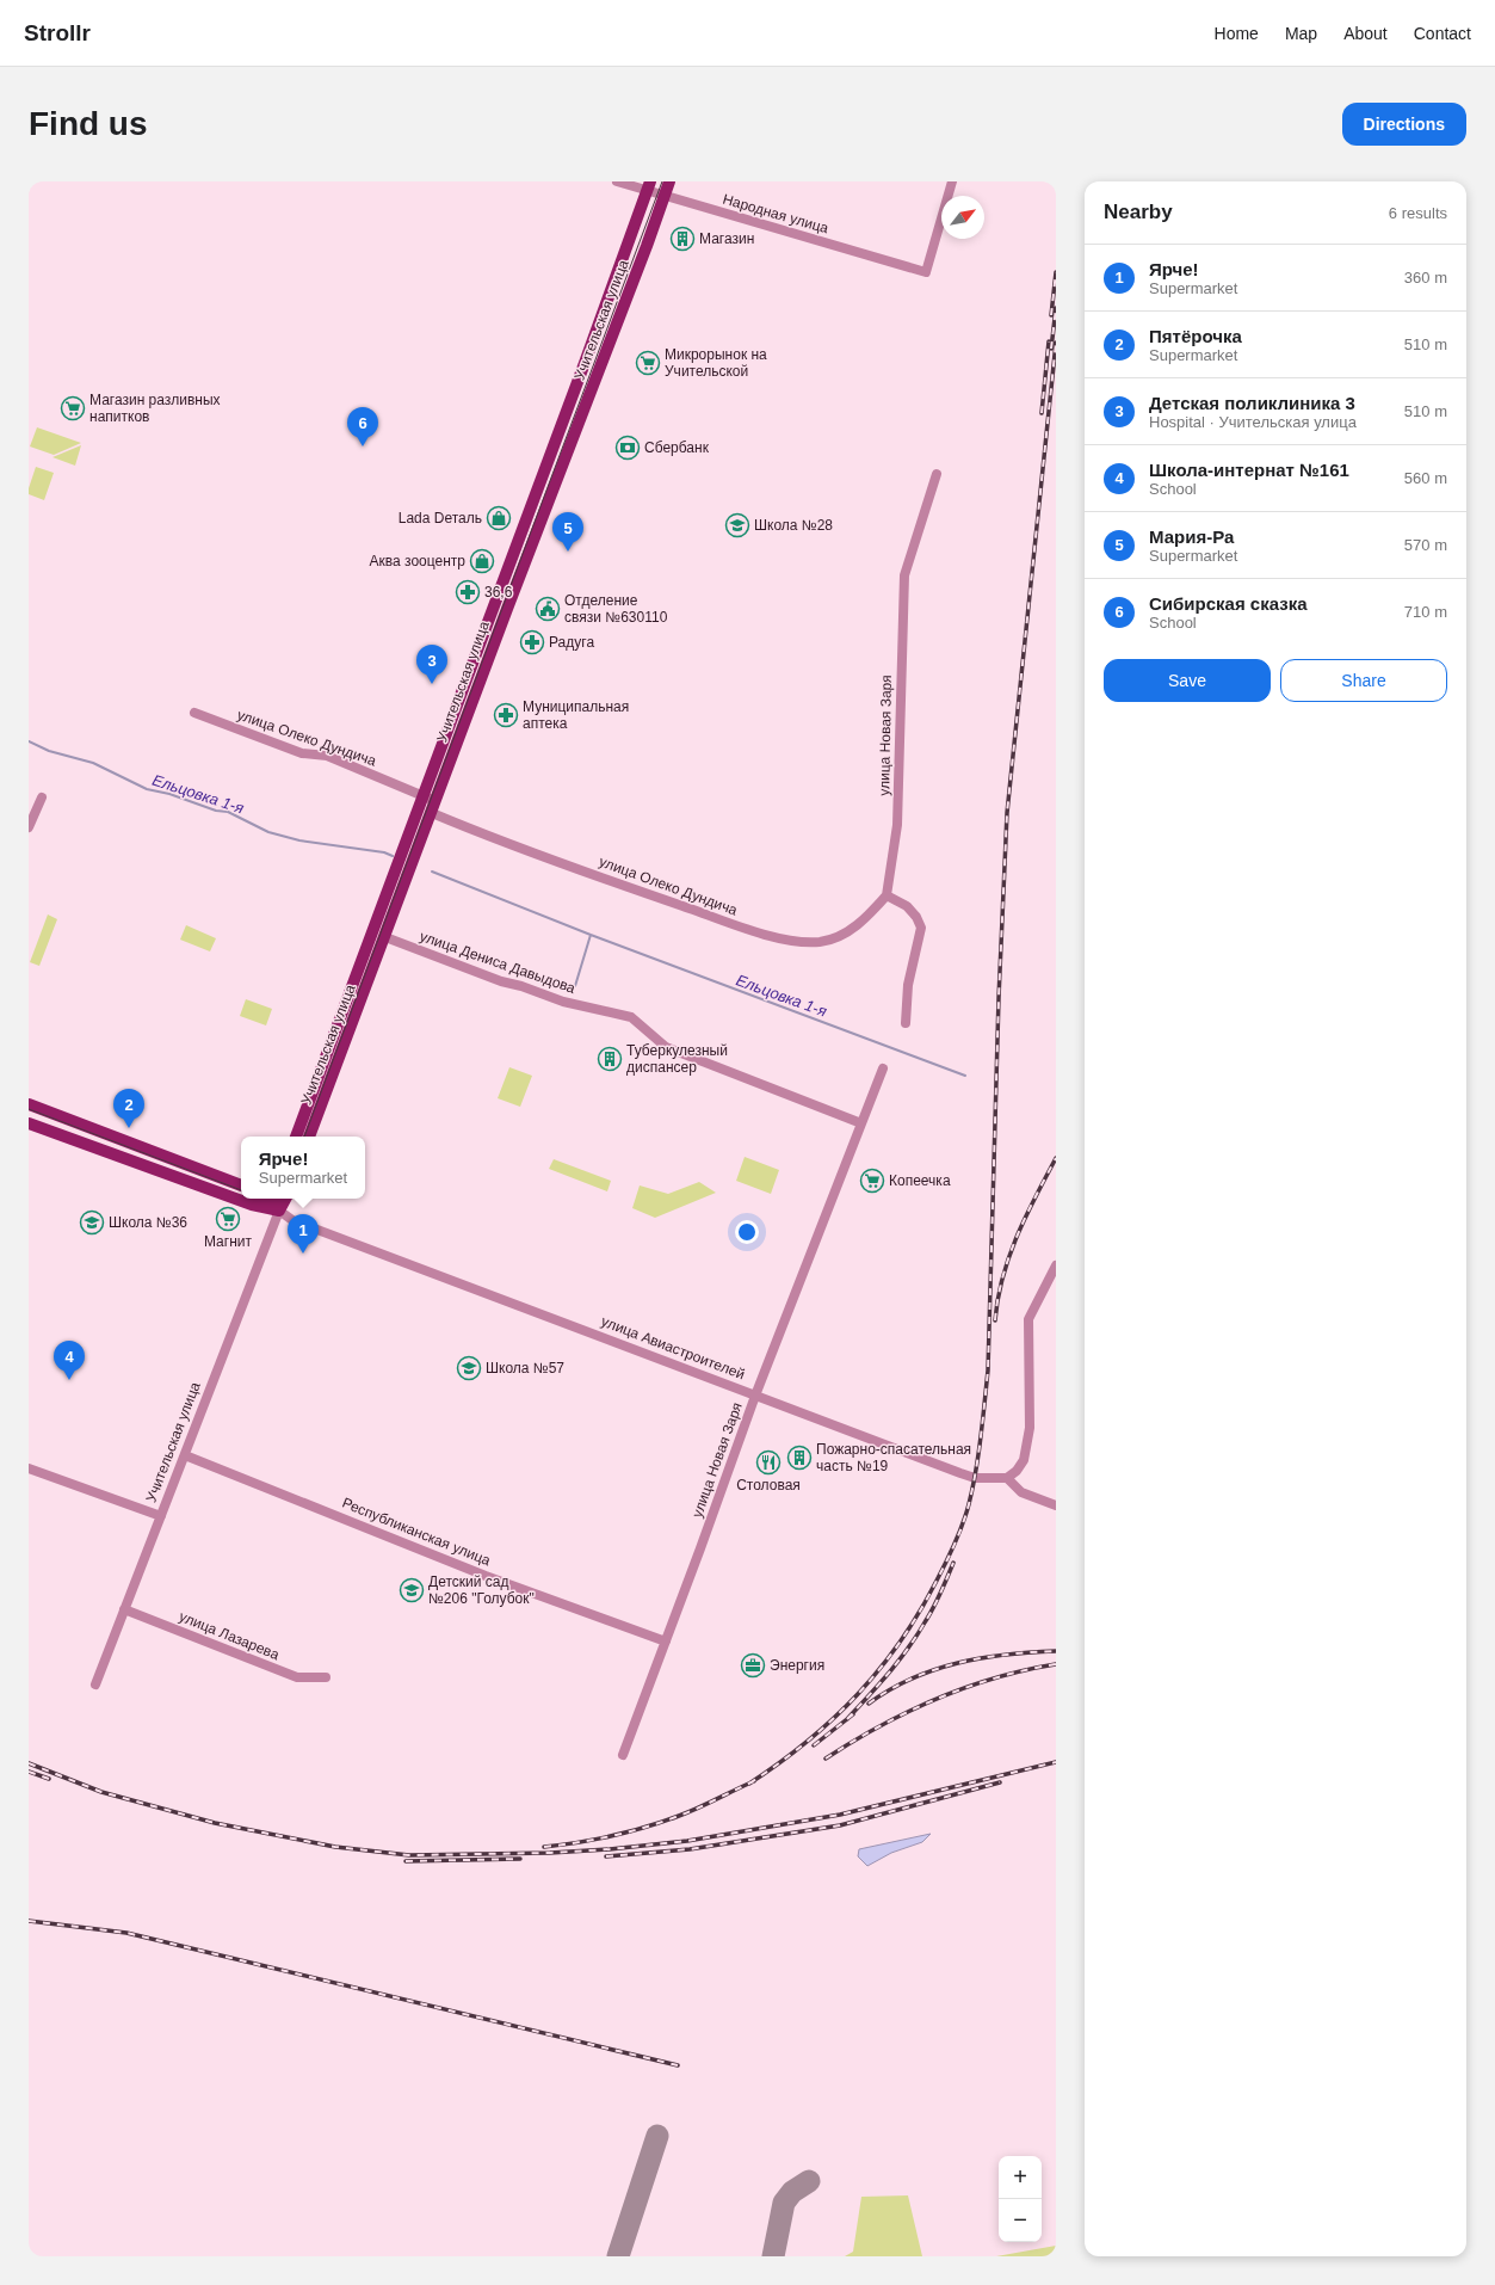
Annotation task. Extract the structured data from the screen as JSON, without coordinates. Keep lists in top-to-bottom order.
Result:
{
  "streets": {
    "main road": ["Учительская улица", "улица Авиастроителей"],
    "street": [
      "Народная улица",
      "улица Новая Заря",
      "улица Олеко Дундича",
      "улица Дениса Давыдова",
      "Республиканская улица",
      "улица Лазарева"
    ]
  },
  "crossings": [
    ["Народная улица", "Учительская улица"],
    ["Учительская улица", "улица Олеко Дундича"],
    ["Учительская улица", "улица Дениса Давыдова"],
    ["Учительская улица", "улица Авиастроителей"],
    ["Учительская улица", "Республиканская улица"],
    ["Учительская улица", "улица Лазарева"],
    ["улица Новая Заря", "улица Олеко Дундича"],
    ["улица Новая Заря", "улица Дениса Давыдова"],
    ["улица Новая Заря", "улица Авиастроителей"],
    ["улица Новая Заря", "Республиканская улица"]
  ],
  "water": ["Ельцовка 1-я"],
  "places": {
    "building": ["Магазин", "Туберкулезный диспансер", "Пожарно-спасательная часть №19"],
    "supermarket": [
      "Микрорынок на Учительской",
      "Магазин разливных напитков",
      "Копеечка",
      "Магнит"
    ],
    "bank": ["Сбербанк"],
    "shop": ["Lada Dеталь", "Аква зооцентр"],
    "school or university": [
      "Школа №28",
      "Школа №36",
      "Школа №57",
      "Детский сад №206 \"Голубок\""
    ],
    "pharmacy": ["36,6", "Радуга", "Муниципальная аптека"],
    "public building": ["Отделение связи №630110"],
    "restaurant": ["Столовая"],
    "office": ["Энергия"]
  },
  "north": "top right",
  "page": {
    "header": "Strollr",
    "nav": [
      "Home",
      "Map",
      "About",
      "Contact"
    ],
    "buttons": [
      "Directions",
      ["Save", "Share"]
    ],
    "title": "Find us",
    "heading": ["Nearby", "6 results"],
    "list": [
      {
        "mark": "1",
        "name": "Ярче!",
        "note": "Supermarket",
        "value": "360 m"
      },
      {
        "mark": "2",
        "name": "Пятёрочка",
        "note": "Supermarket",
        "value": "510 m"
      },
      {
        "mark": "3",
        "name": "Детская поликлиника 3",
        "note": "Hospital · Учительская улица",
        "value": "510 m"
      },
      {
        "mark": "4",
        "name": "Школа-интернат №161",
        "note": "School",
        "value": "560 m"
      },
      {
        "mark": "5",
        "name": "Мария-Ра",
        "note": "Supermarket",
        "value": "570 m"
      },
      {
        "mark": "6",
        "name": "Сибирская сказка",
        "note": "School",
        "value": "710 m"
      }
    ],
    "pins": [
      "6",
      "5",
      "3",
      "2",
      "1",
      "4"
    ],
    "popup": ["Ярче!", "Supermarket"],
    "map_buttons": ["+", "−"]
  }
}
